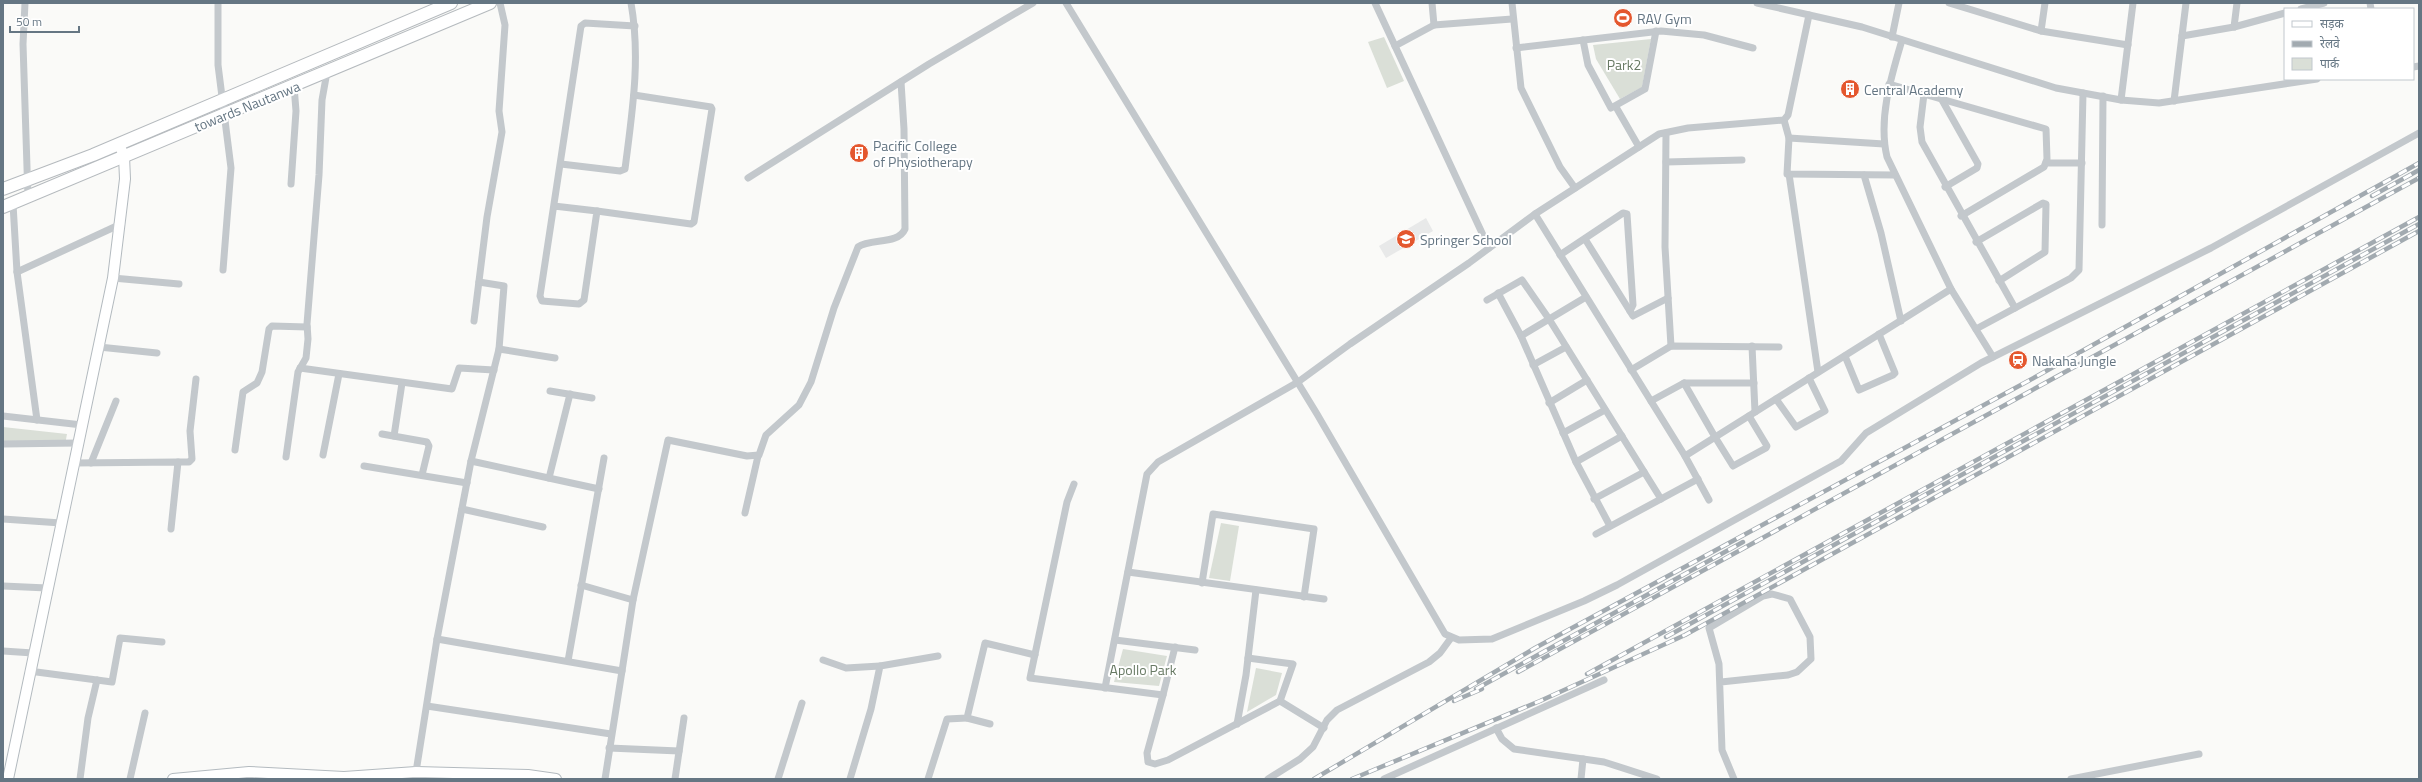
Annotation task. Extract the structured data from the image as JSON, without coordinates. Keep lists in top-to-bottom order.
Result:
{
  "streets": {
    "main road": ["towards Nautanwa"]
  },
  "parks": ["Park2", "Apollo Park"],
  "places": {
    "sports": ["RAV Gym"],
    "building": ["Central Academy", "Pacific College of Physiotherapy"],
    "school or university": ["Springer School"],
    "station": ["Nakaha Jungle"]
  },
  "legend": ["सड़क", "रेलवे", "पार्क"],
  "scale_bar": "50 m"
}
